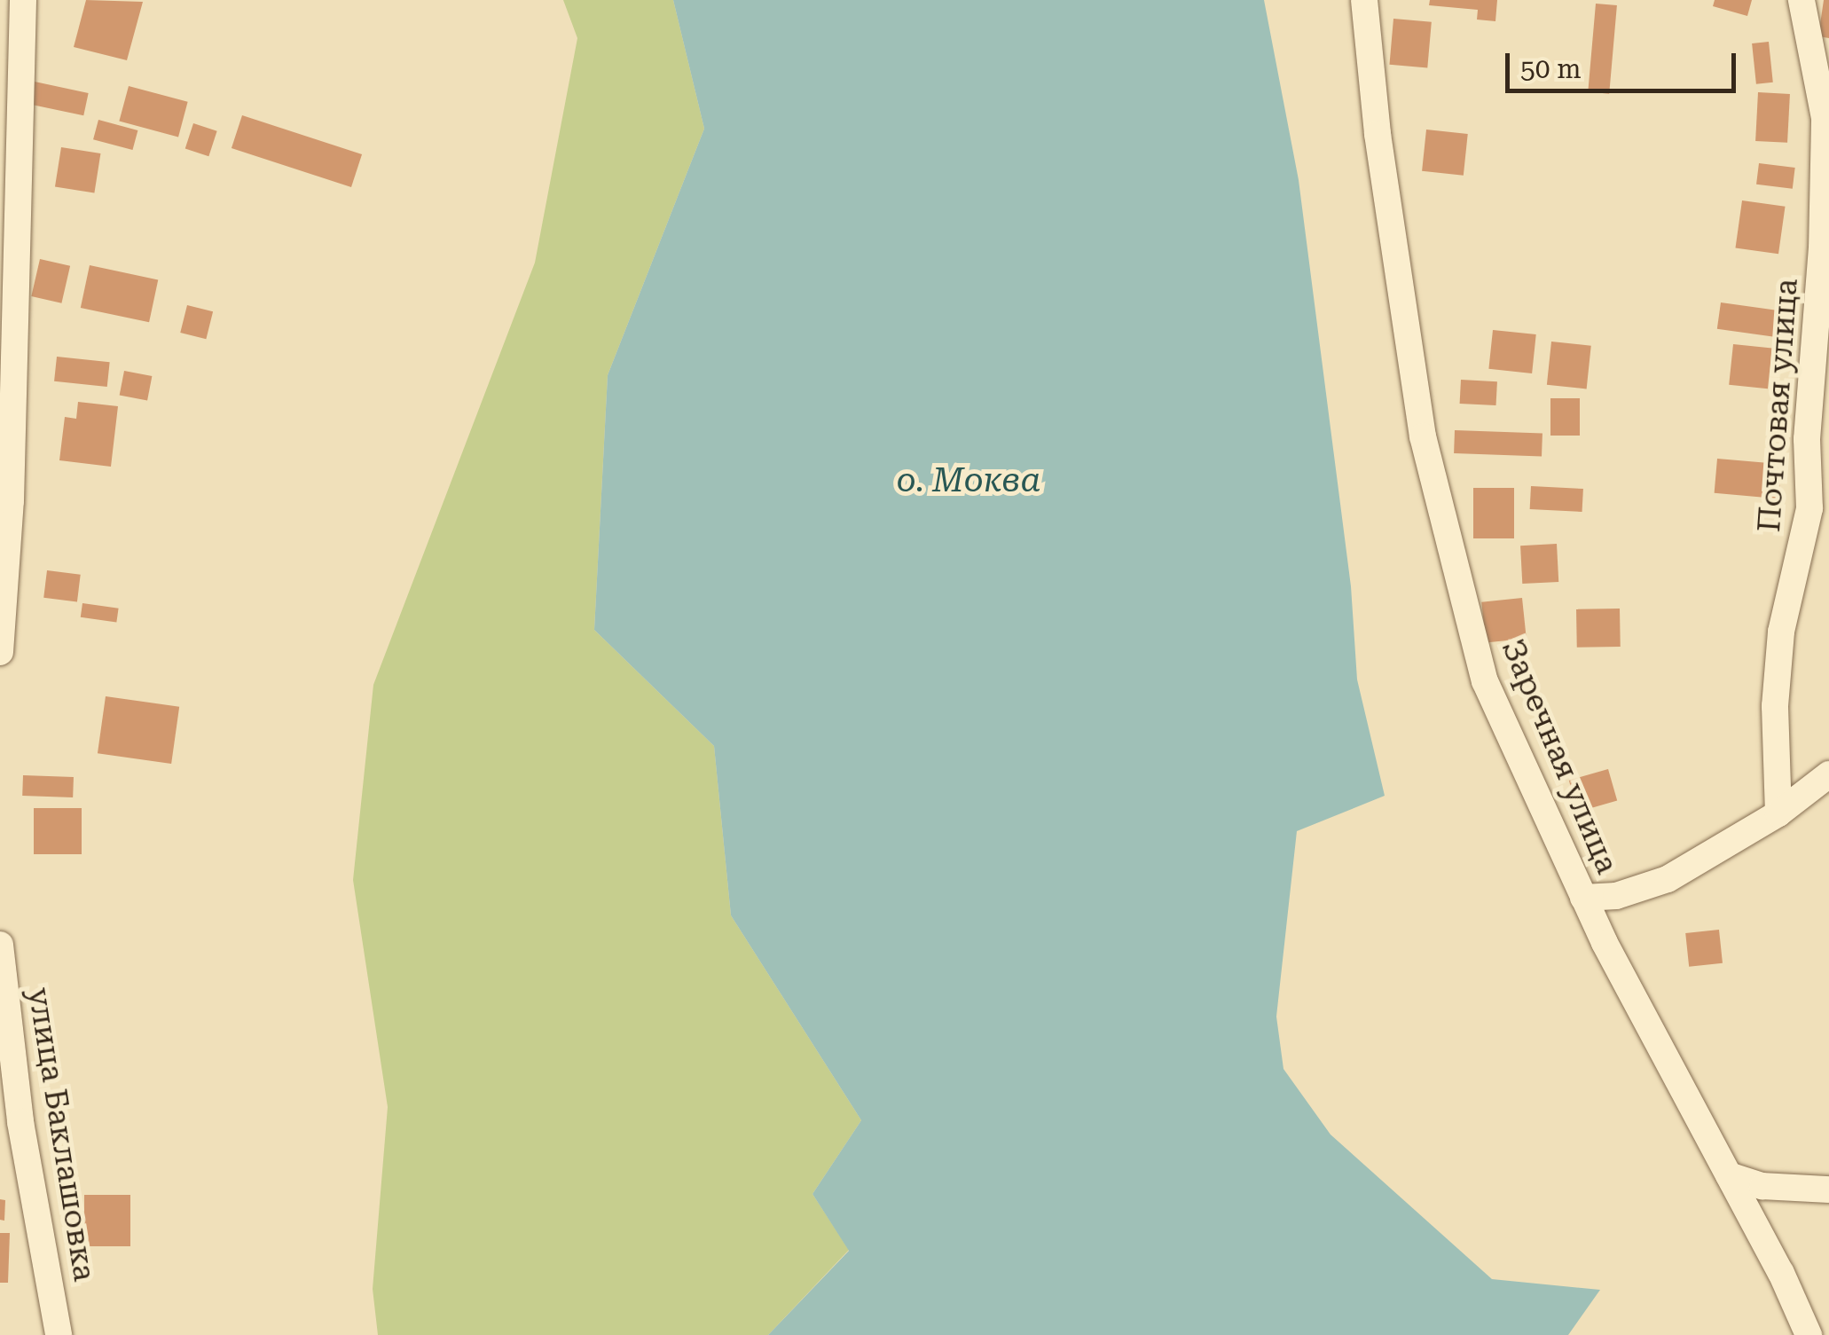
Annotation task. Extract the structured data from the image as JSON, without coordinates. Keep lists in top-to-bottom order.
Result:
{
  "streets": {
    "street": ["Почтовая улица", "Заречная улица", "улица Баклашовка"]
  },
  "water": ["о. Моква"],
  "scale_bar": "50 m"
}
